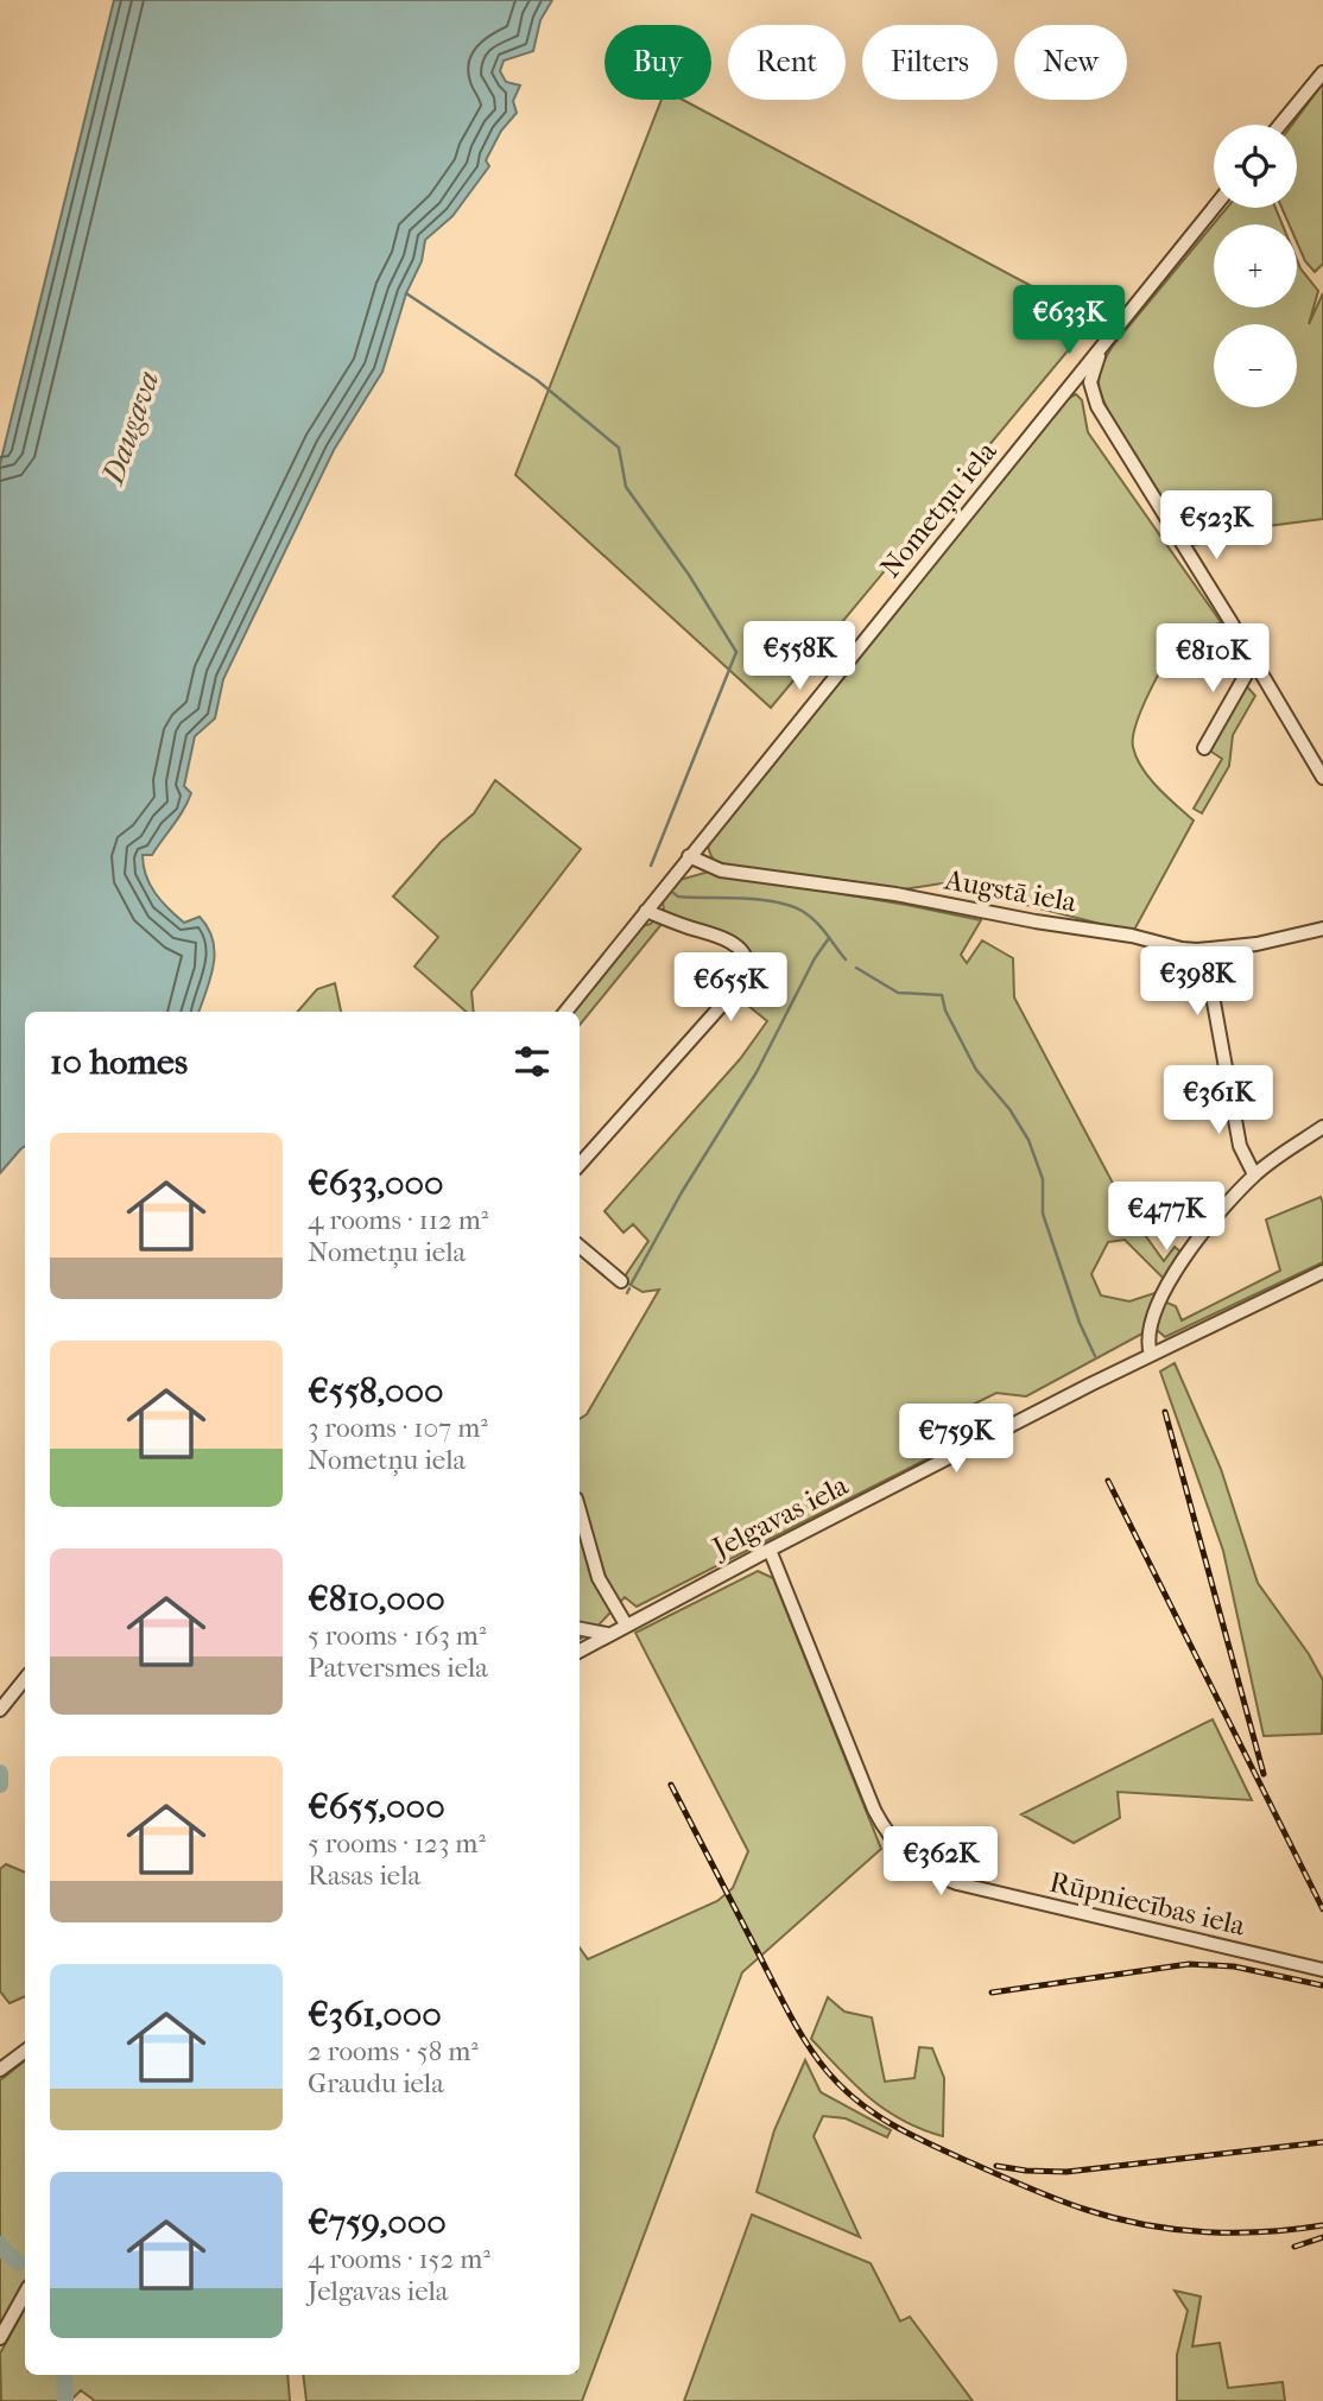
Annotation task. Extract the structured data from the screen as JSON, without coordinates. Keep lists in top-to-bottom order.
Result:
{
  "streets": {
    "street": [
      "Nometņu iela",
      "Augstā iela",
      "Jelgavas iela",
      "Rūpniecības iela"
    ]
  },
  "crossings": [
    ["Nometņu iela", "Augstā iela"],
    ["Jelgavas iela", "Rūpniecības iela"]
  ],
  "water": ["Daugava"],
  "page": {
    "chip": [
      "Buy",
      "Rent",
      "Filters",
      "New"
    ],
    "map_buttons": ["+", "−"],
    "price": [
      "€633K",
      "€523K",
      "€558K",
      "€810K",
      "€398K",
      "€655K",
      "€361K",
      "€477K",
      "€759K",
      "€362K"
    ],
    "heading": "10 homes",
    "list": [
      {
        "name": "€633,000",
        "note": "4 rooms · 112 m² · Nometņu iela"
      },
      {
        "name": "€558,000",
        "note": "3 rooms · 107 m² · Nometņu iela"
      },
      {
        "name": "€810,000",
        "note": "5 rooms · 163 m² · Patversmes iela"
      },
      {
        "name": "€655,000",
        "note": "5 rooms · 123 m² · Rasas iela"
      },
      {
        "name": "€361,000",
        "note": "2 rooms · 58 m² · Graudu iela"
      },
      {
        "name": "€759,000",
        "note": "4 rooms · 152 m² · Jelgavas iela"
      }
    ]
  }
}
